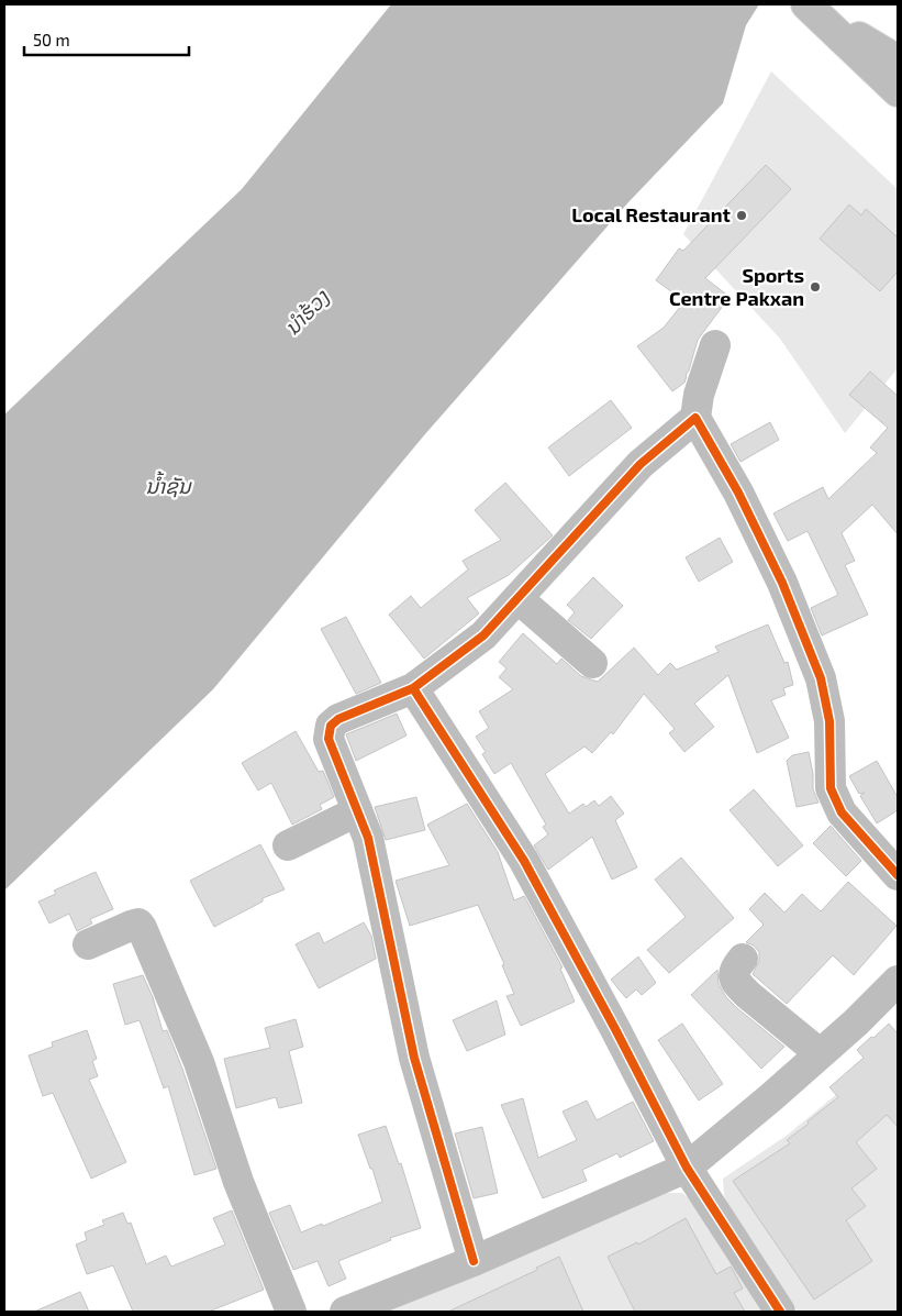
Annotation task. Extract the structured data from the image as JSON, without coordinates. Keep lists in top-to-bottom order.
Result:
{
  "water": ["ນຳ້ຮວງ", "ນ້ຳຊັນ"],
  "places": ["Local Restaurant", "Sports Centre Pakxan"],
  "scale_bar": "50 m"
}
